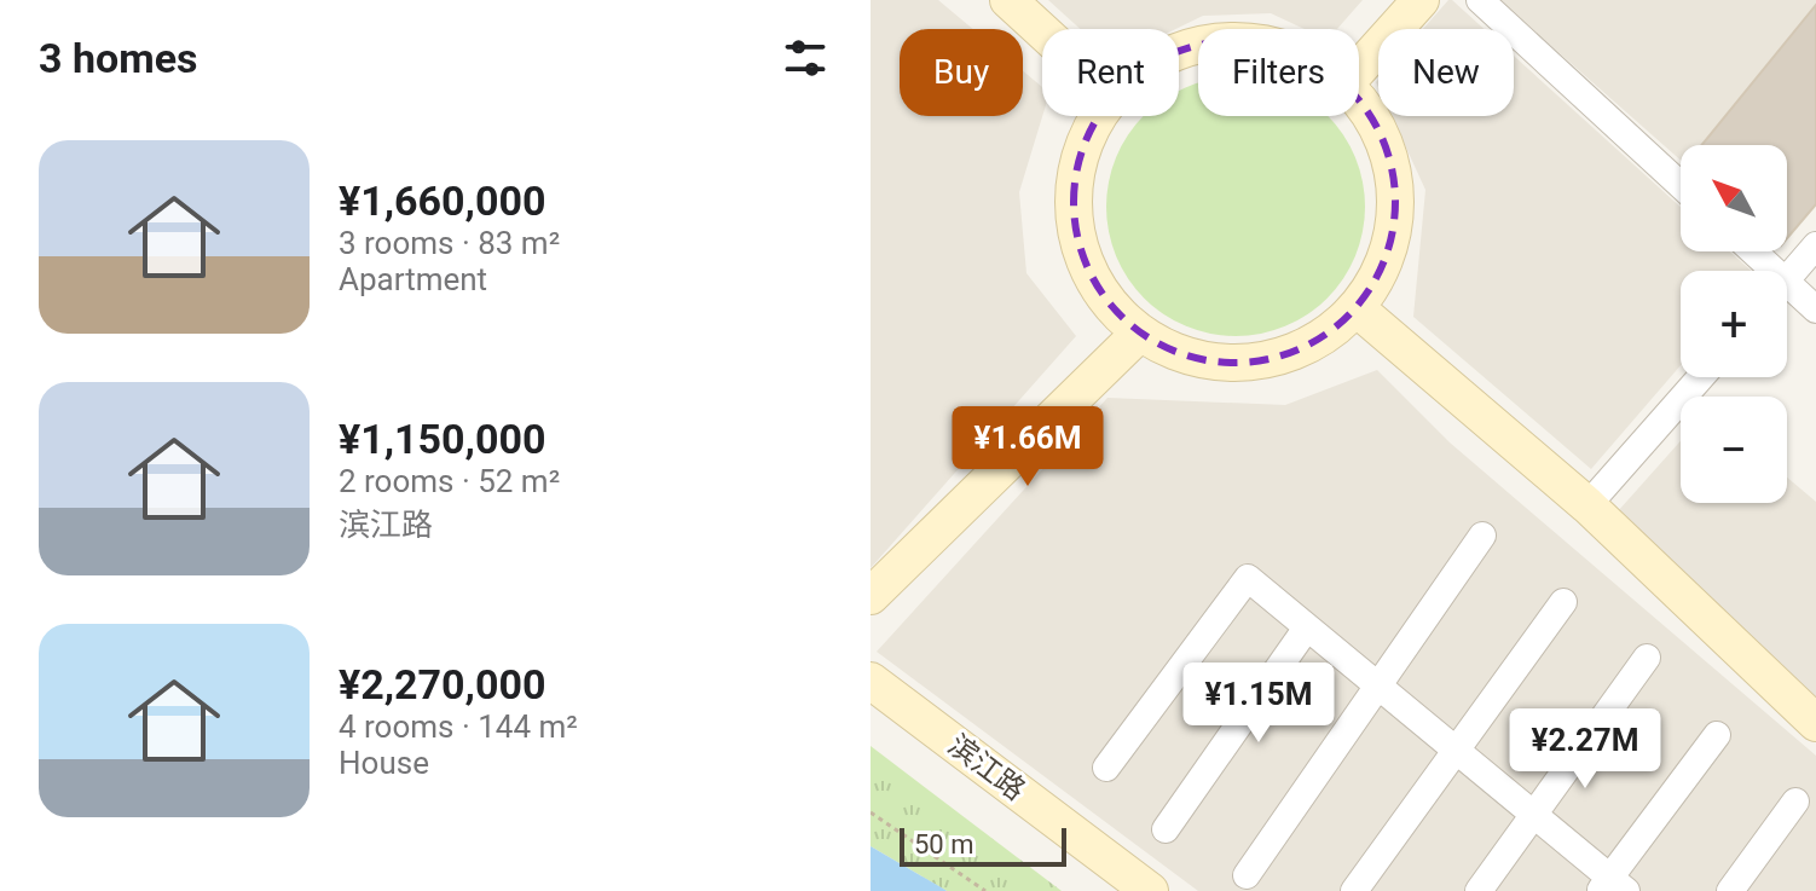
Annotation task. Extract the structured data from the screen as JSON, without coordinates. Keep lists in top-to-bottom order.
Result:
{
  "streets": {
    "street": ["滨江路"]
  },
  "scale_bar": "50 m",
  "north": "top left",
  "page": {
    "heading": "3 homes",
    "chip": [
      "Buy",
      "Rent",
      "Filters",
      "New"
    ],
    "list": [
      {
        "name": "¥1,660,000",
        "note": "3 rooms · 83 m² · Apartment"
      },
      {
        "name": "¥1,150,000",
        "note": "2 rooms · 52 m² · 滨江路"
      },
      {
        "name": "¥2,270,000",
        "note": "4 rooms · 144 m² · House"
      }
    ],
    "map_buttons": ["+", "−"],
    "price": ["¥1.66M", "¥1.15M", "¥2.27M"],
    "scale": "50 m"
  }
}
